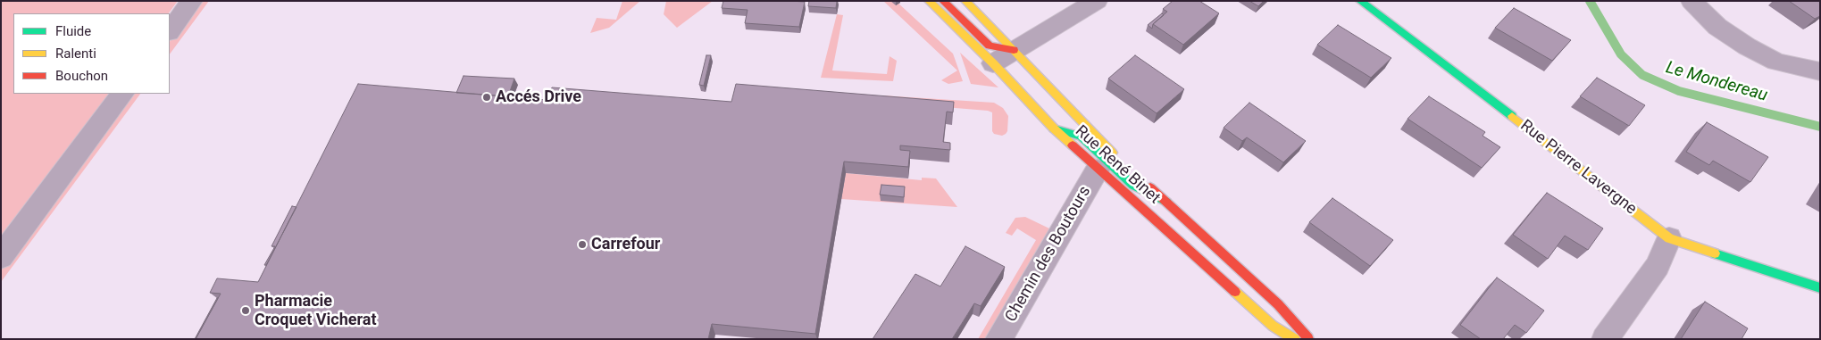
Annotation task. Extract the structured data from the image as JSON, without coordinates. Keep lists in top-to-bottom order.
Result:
{
  "streets": {
    "street": ["Rue René Binet", "Rue Pierre Lavergne", "Chemin des Boutours"]
  },
  "crossings": [
    ["Rue René Binet", "Chemin des Boutours"]
  ],
  "water": ["Le Mondereau"],
  "places": ["Accés Drive", "Carrefour", "Pharmacie Croquet Vicherat"],
  "legend": ["Fluide", "Ralenti", "Bouchon"]
}
